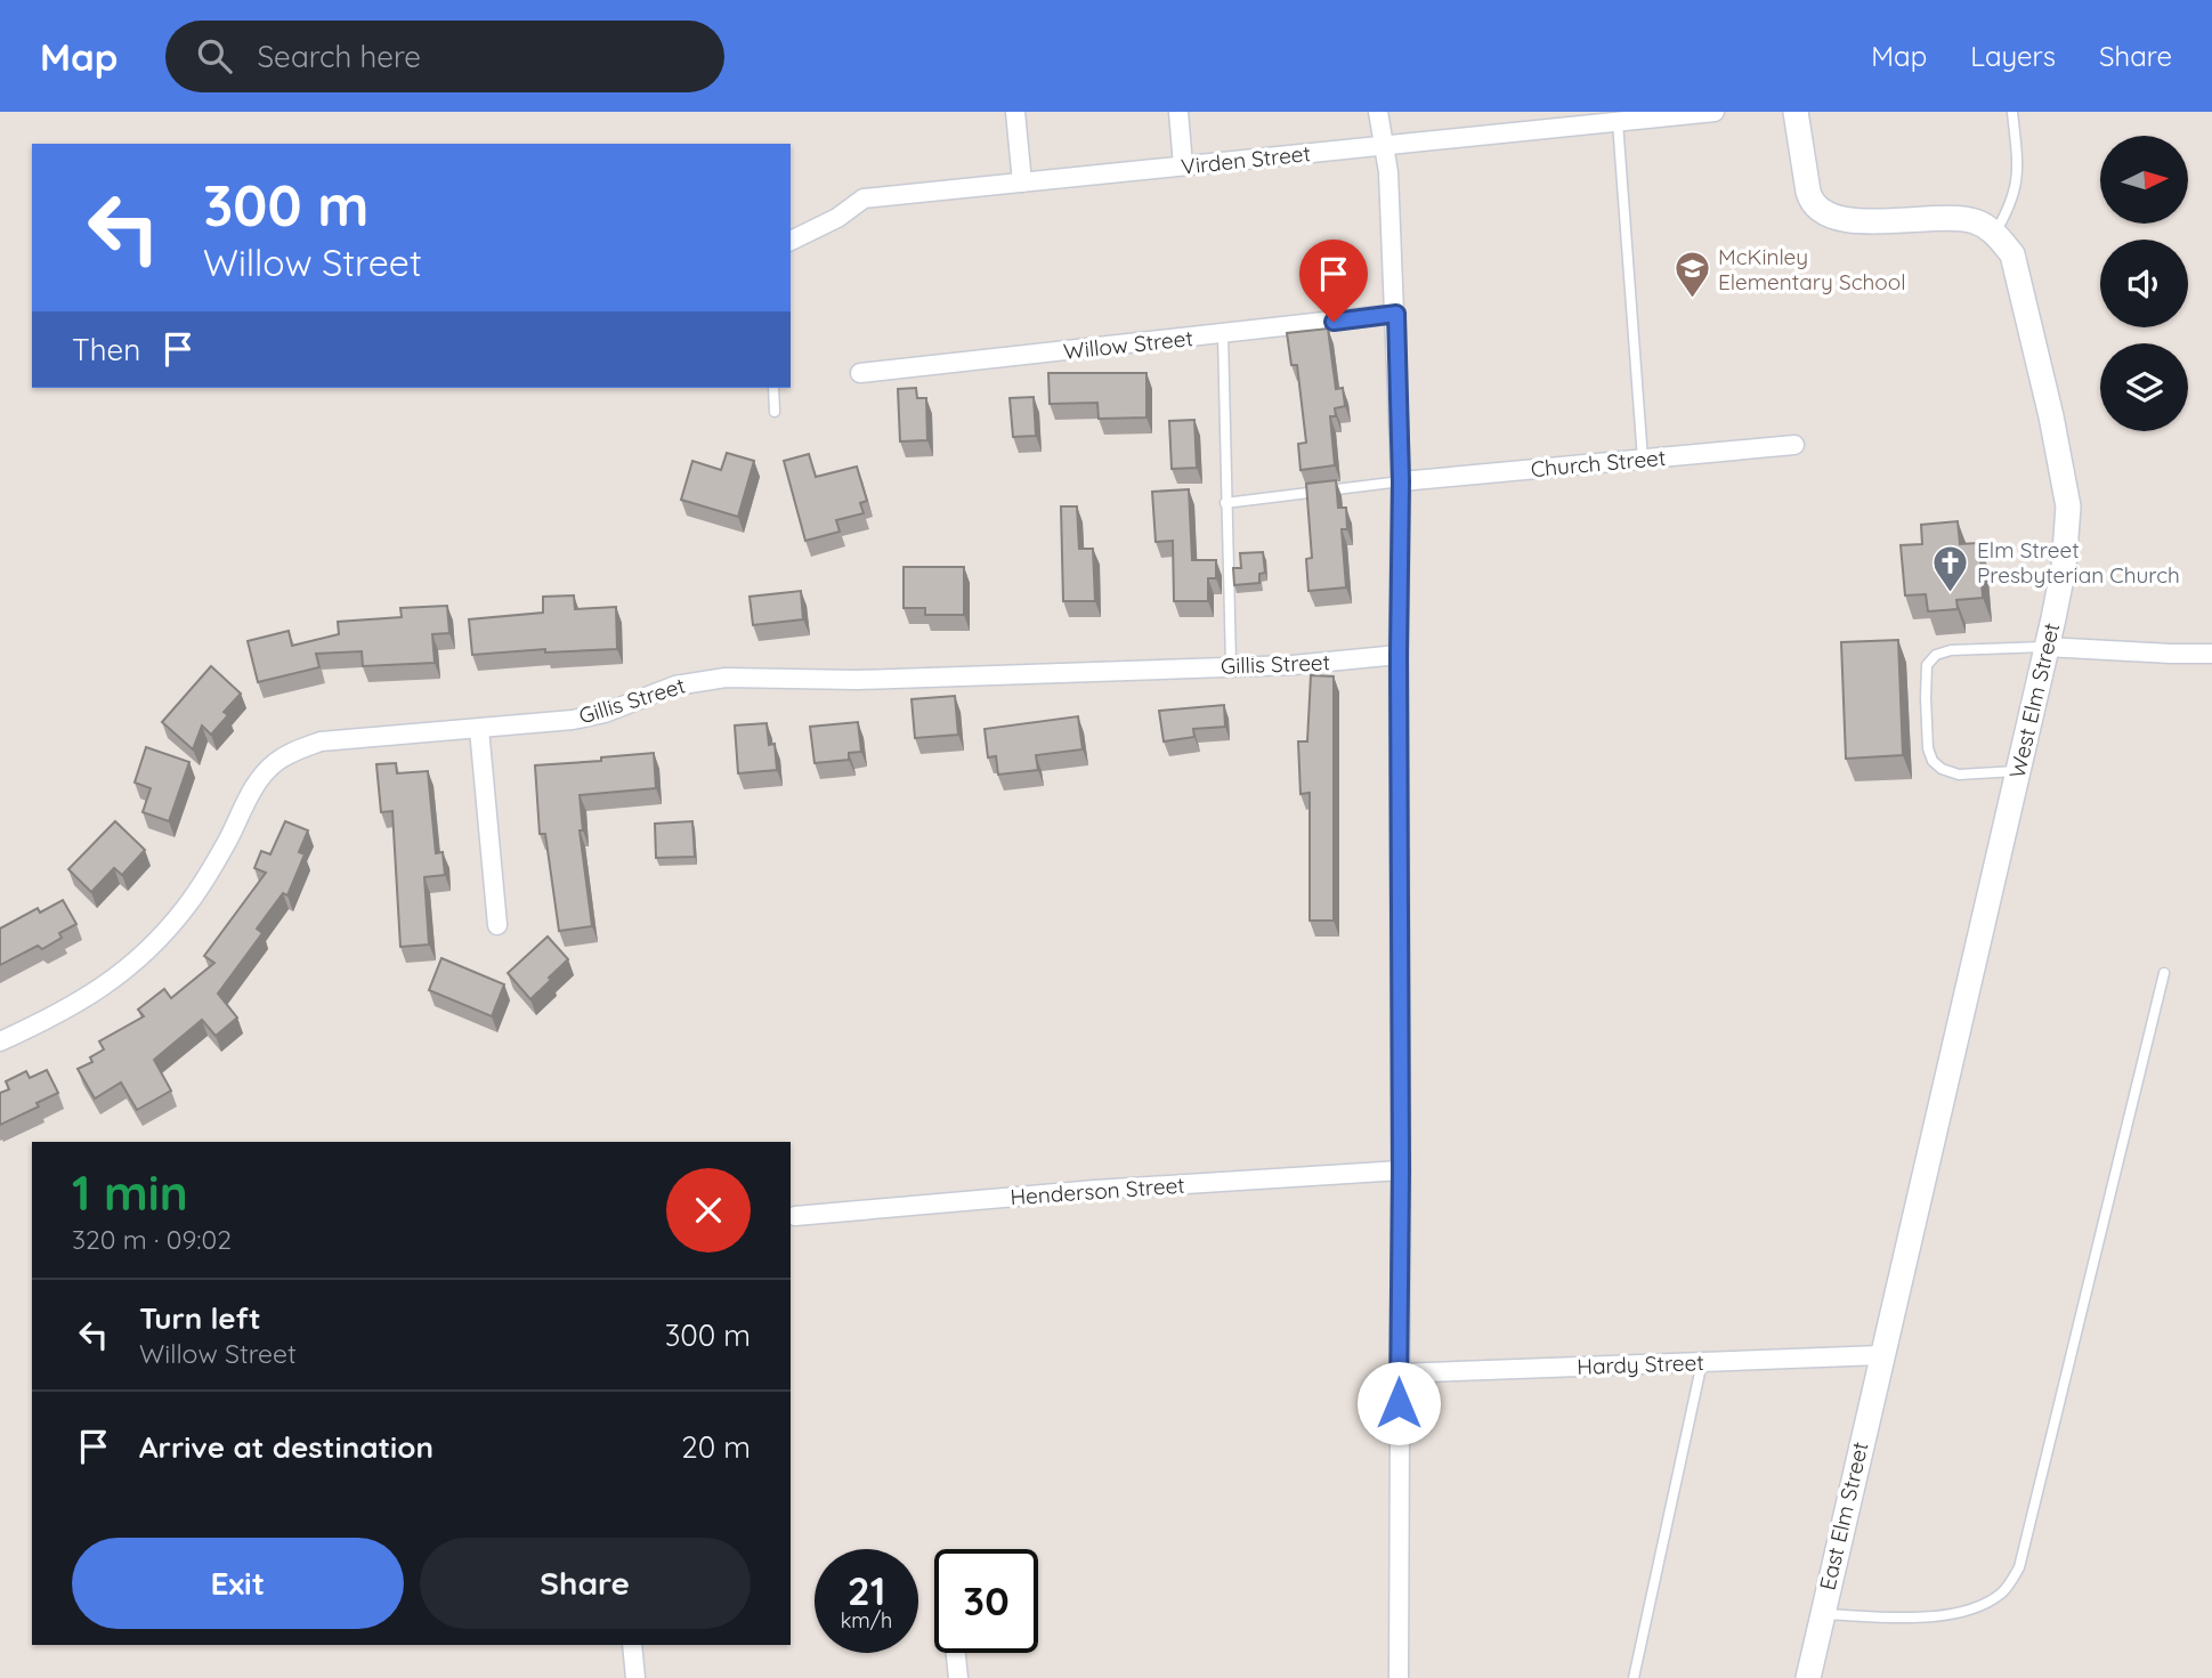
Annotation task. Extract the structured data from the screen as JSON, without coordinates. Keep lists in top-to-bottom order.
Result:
{
  "streets": {
    "street": [
      "Virden Street",
      "Willow Street",
      "Church Street",
      "Gillis Street",
      "West Elm Street",
      "Henderson Street",
      "Hardy Street",
      "East Elm Street"
    ]
  },
  "crossings": [
    ["West Elm Street", "Hardy Street"],
    ["West Elm Street", "East Elm Street"],
    ["Hardy Street", "East Elm Street"]
  ],
  "places": {
    "school or university": ["McKinley Elementary School"],
    "church": ["Elm Street Presbyterian Church"]
  },
  "north": "right",
  "page": {
    "header": "Map",
    "search": "Search here",
    "nav": ["Map", "Layers", "Share"],
    "turn": ["300 m", "Willow Street"],
    "then": "Then",
    "heading": ["1 min", "320 m · 09:02"],
    "list": [
      {
        "name": "Turn left",
        "note": "Willow Street",
        "value": "300 m"
      },
      {
        "name": "Arrive at destination",
        "value": "20 m"
      }
    ],
    "buttons": ["Exit", "Share"],
    "speed": "21 km/h",
    "limit": "30"
  }
}
